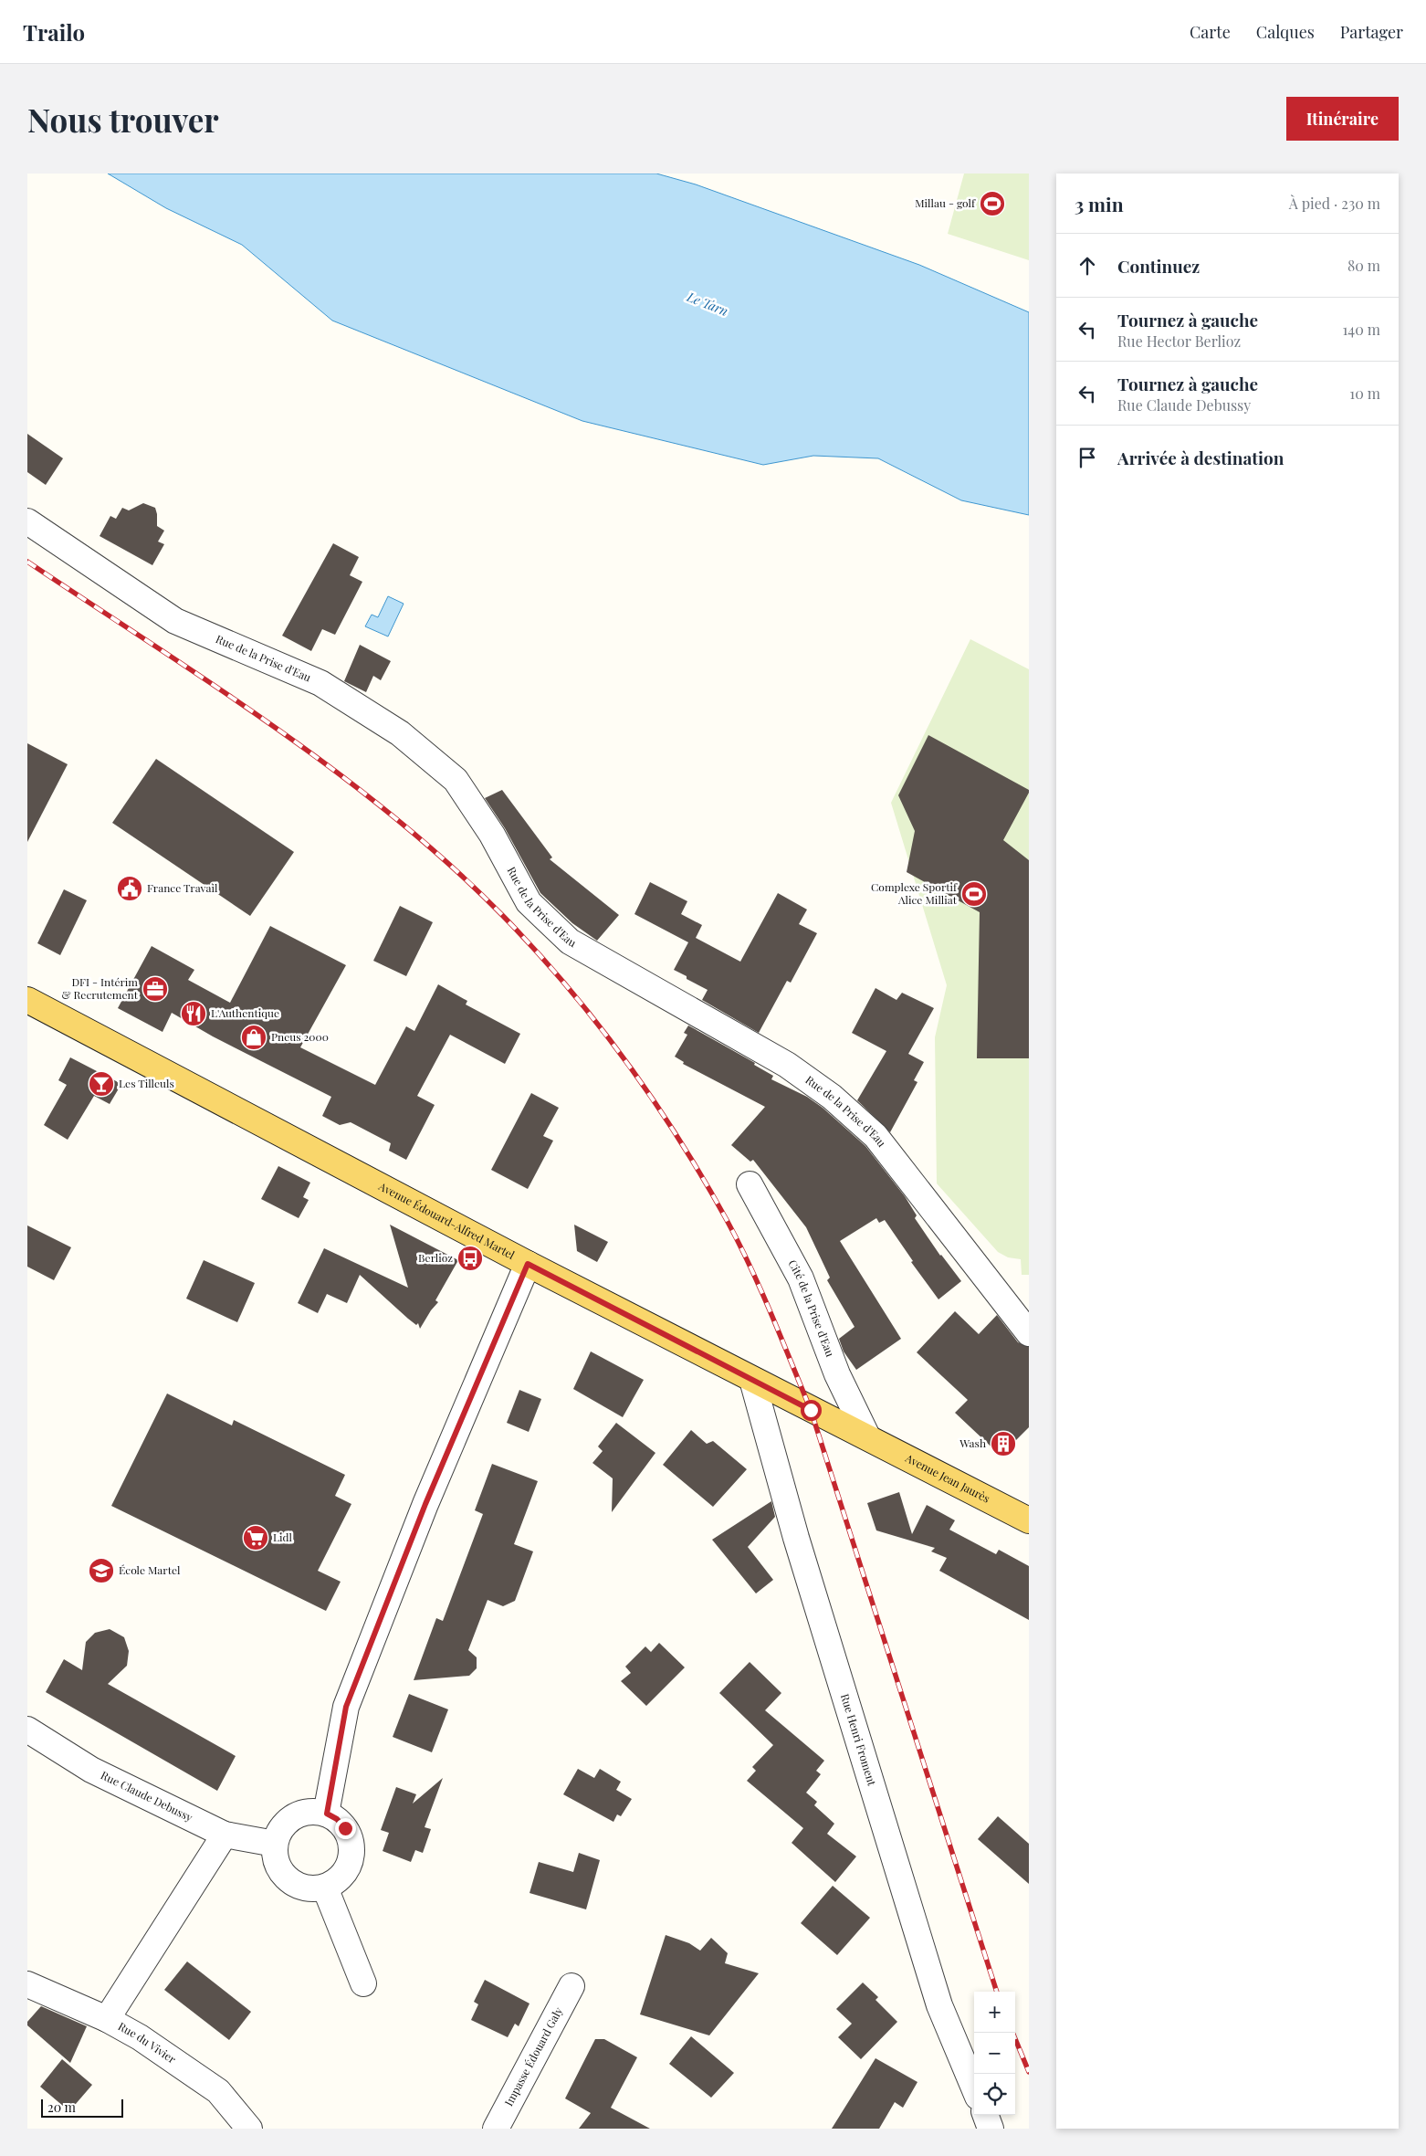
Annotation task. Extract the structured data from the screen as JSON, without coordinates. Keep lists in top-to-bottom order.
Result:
{
  "streets": {
    "main road": ["Avenue Édouard-Alfred Martel", "Avenue Jean Jaurès"],
    "street": [
      "Rue de la Prise d'Eau",
      "Cité de la Prise d'Eau",
      "Rue Henri Froment",
      "Rue Claude Debussy",
      "Rue du Vivier",
      "Impasse Édouard Galy"
    ]
  },
  "crossings": [
    ["Avenue Édouard-Alfred Martel", "Cité de la Prise d'Eau"],
    ["Avenue Édouard-Alfred Martel", "Avenue Jean Jaurès"],
    ["Avenue Édouard-Alfred Martel", "Rue Henri Froment"],
    ["Cité de la Prise d'Eau", "Avenue Jean Jaurès"]
  ],
  "water": ["Le Tarn"],
  "places": {
    "sports": ["Millau - golf", "Complexe Sportif Alice Milliat"],
    "public building": ["France Travail"],
    "office": ["DFI - Intérim & Recrutement"],
    "restaurant": ["L'Authentique"],
    "shop": ["Pneus 2000"],
    "bar": ["Les Tilleuls"],
    "bus stop": ["Berlioz"],
    "building": ["Wash"],
    "supermarket": ["Lidl"],
    "school or university": ["École Martel"]
  },
  "scale_bar": "20 m",
  "page": {
    "header": "Trailo",
    "nav": ["Carte", "Calques", "Partager"],
    "buttons": "Itinéraire",
    "title": "Nous trouver",
    "heading": ["3 min", "À pied · 230 m"],
    "list": [
      ["Continuez", "80 m"],
      ["Tournez à gauche", "Rue Hector Berlioz", "140 m"],
      ["Tournez à gauche", "Rue Claude Debussy", "10 m"],
      "Arrivée à destination"
    ],
    "map_buttons": ["+", "−"],
    "scale": "20 m"
  }
}
